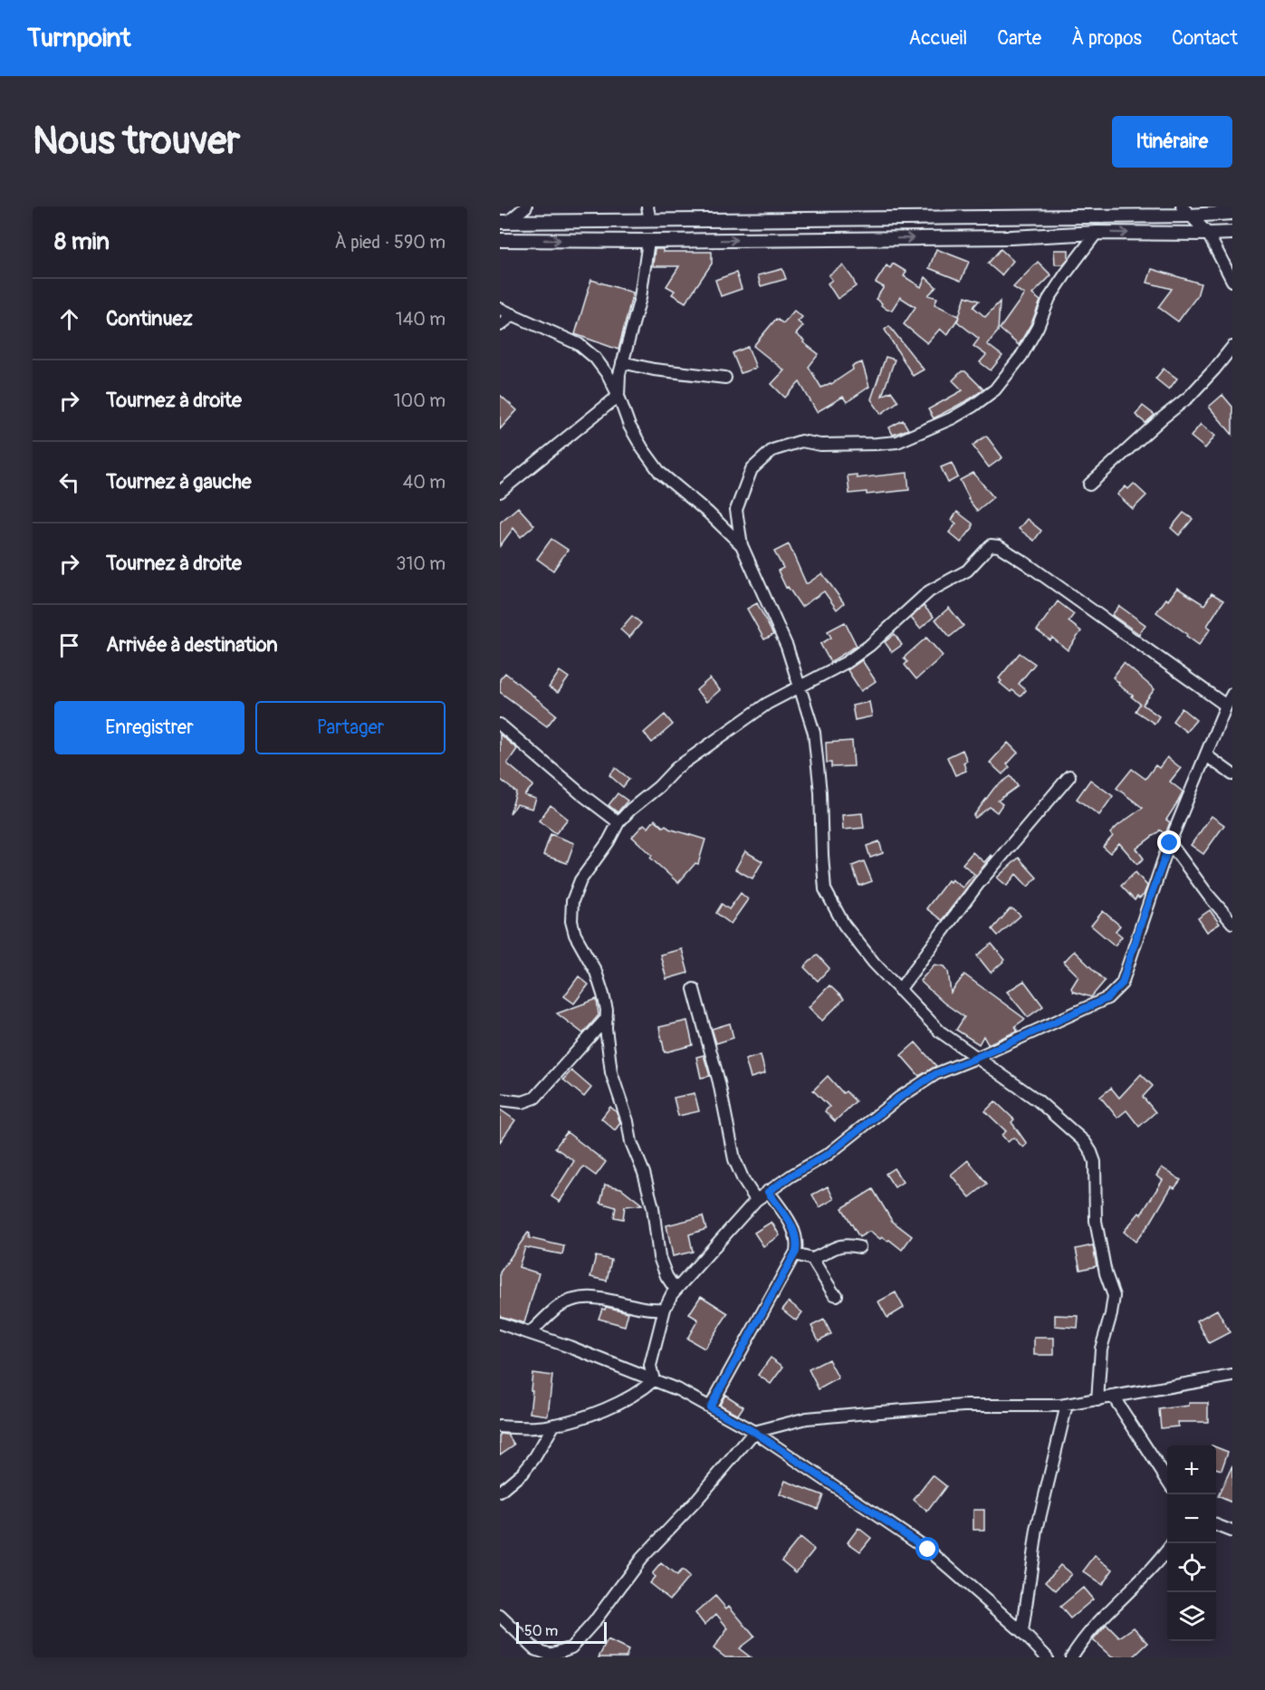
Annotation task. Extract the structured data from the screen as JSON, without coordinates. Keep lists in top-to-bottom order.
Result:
{
  "scale_bar": "50 m",
  "page": {
    "header": "Turnpoint",
    "nav": [
      "Accueil",
      "Carte",
      "À propos",
      "Contact"
    ],
    "buttons": [
      "Itinéraire",
      ["Enregistrer", "Partager"]
    ],
    "title": "Nous trouver",
    "heading": ["8 min", "À pied · 590 m"],
    "list": [
      ["Continuez", "140 m"],
      ["Tournez à droite", "100 m"],
      ["Tournez à gauche", "40 m"],
      ["Tournez à droite", "310 m"],
      "Arrivée à destination"
    ],
    "map_buttons": ["+", "−"],
    "scale": "50 m"
  }
}
